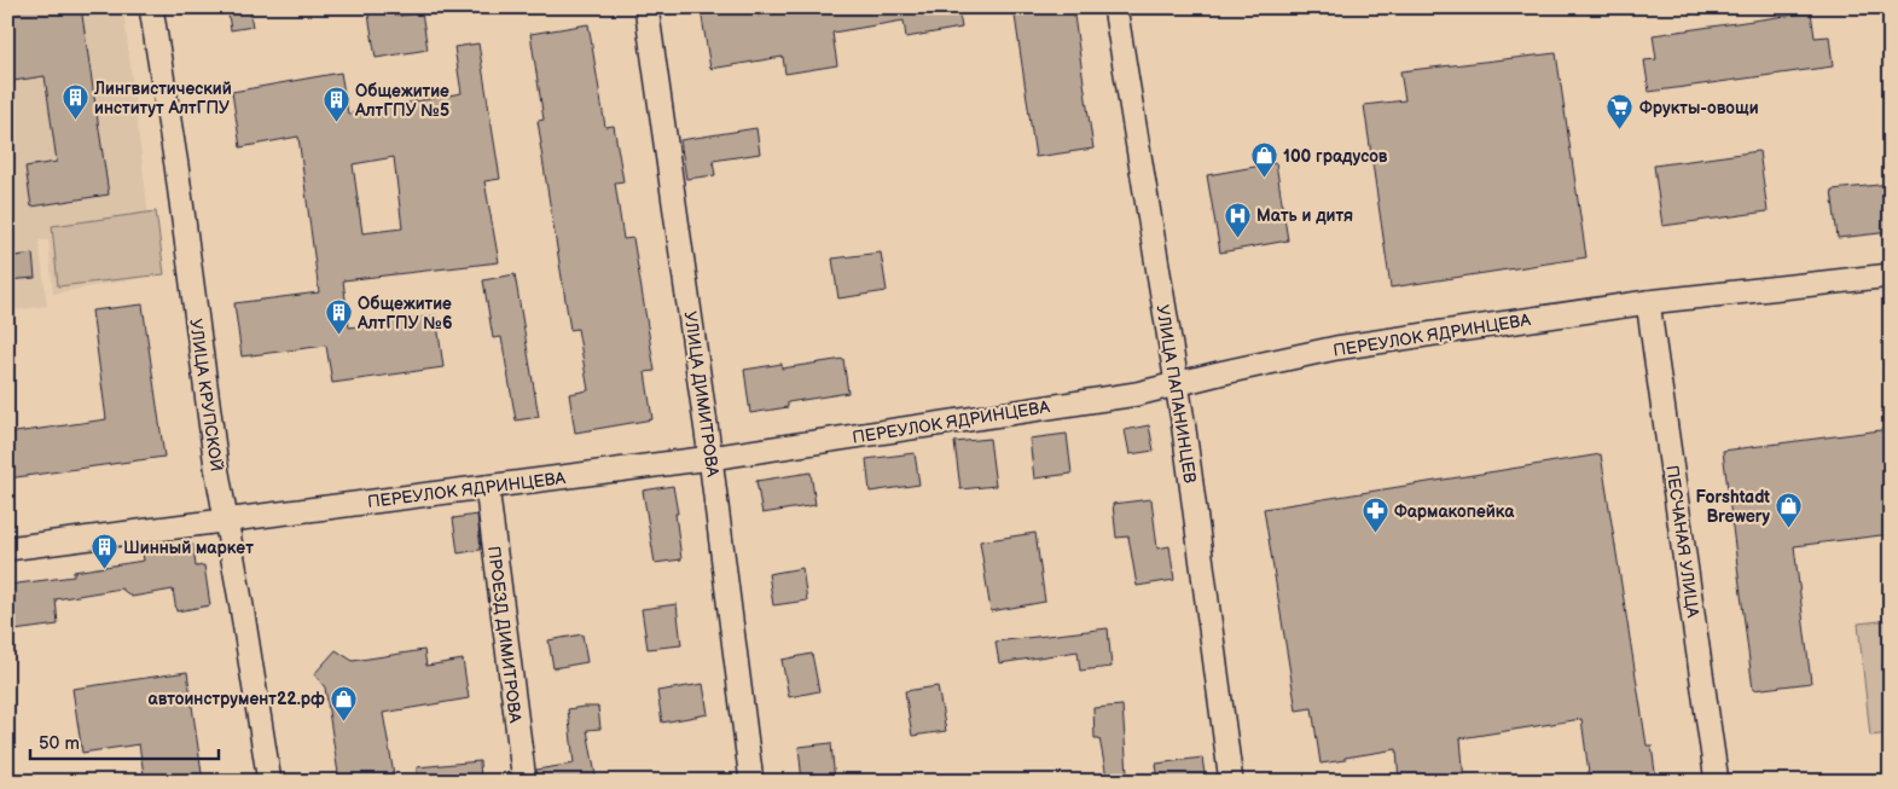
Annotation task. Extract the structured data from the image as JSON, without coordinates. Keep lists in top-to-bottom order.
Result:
{
  "streets": {
    "street": [
      "ПЕРЕУЛОК ЯДРИНЦЕВА",
      "УЛИЦА ДИМИТРОВА",
      "УЛИЦА ПАПАНИНЦЕВ",
      "УЛИЦА КРУПСКОЙ",
      "ПЕСЧАНАЯ УЛИЦА",
      "ПРОЕЗД ДИМИТРОВА"
    ]
  },
  "crossings": [
    ["ПЕРЕУЛОК ЯДРИНЦЕВА", "УЛИЦА ДИМИТРОВА"],
    ["ПЕРЕУЛОК ЯДРИНЦЕВА", "УЛИЦА ПАПАНИНЦЕВ"],
    ["ПЕРЕУЛОК ЯДРИНЦЕВА", "УЛИЦА КРУПСКОЙ"],
    ["ПЕРЕУЛОК ЯДРИНЦЕВА", "ПЕСЧАНАЯ УЛИЦА"],
    ["ПЕРЕУЛОК ЯДРИНЦЕВА", "ПРОЕЗД ДИМИТРОВА"]
  ],
  "places": {
    "building": [
      "Лингвистический институт АлтГПУ",
      "Общежитие АлтГПУ №5",
      "Общежитие АлтГПУ №6",
      "Шинный маркет"
    ],
    "supermarket": ["Фрукты-овощи"],
    "shop": ["100 градусов", "Forshtadt Brewery", "автоинструмент22.рф"],
    "hospital": ["Мать и дитя"],
    "pharmacy": ["Фармакопейка"]
  },
  "scale_bar": "50 m"
}
